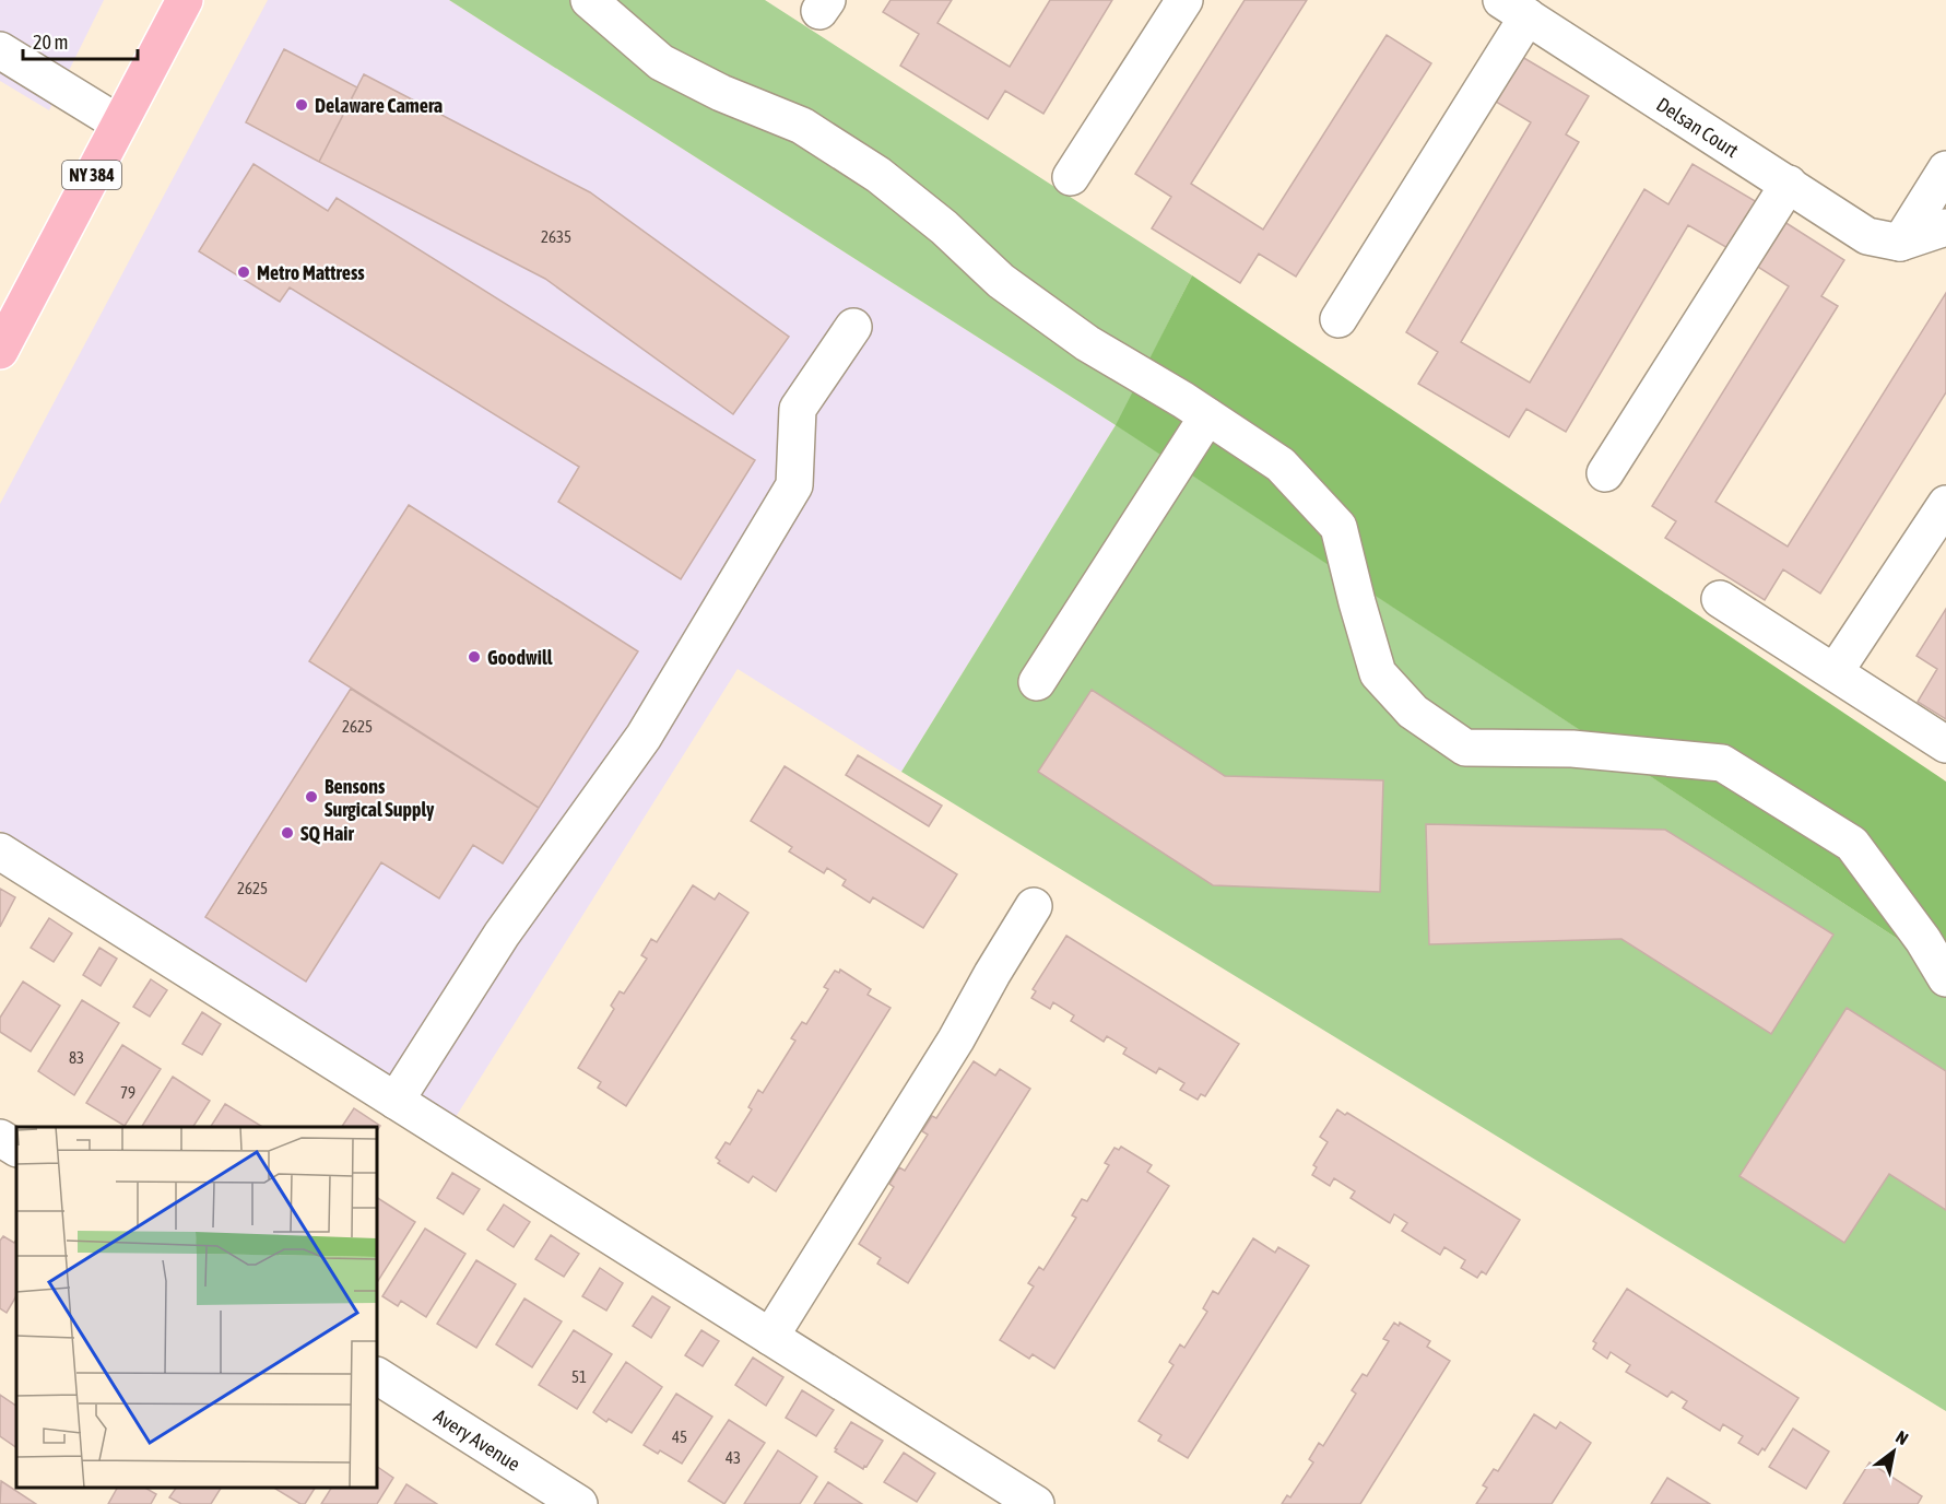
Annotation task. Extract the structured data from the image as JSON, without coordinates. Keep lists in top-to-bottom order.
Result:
{
  "streets": {
    "main road": ["NY 384"],
    "street": ["Delsan Court", "Avery Avenue"]
  },
  "places": [
    "Delaware Camera",
    "Metro Mattress",
    "Goodwill",
    "Bensons Surgical Supply",
    "SQ Hair"
  ],
  "house_numbers": [
    "2635",
    "2625",
    "2625",
    "83",
    "79",
    "51",
    "45",
    "43"
  ],
  "scale_bar": "20 m",
  "north": "top right"
}
